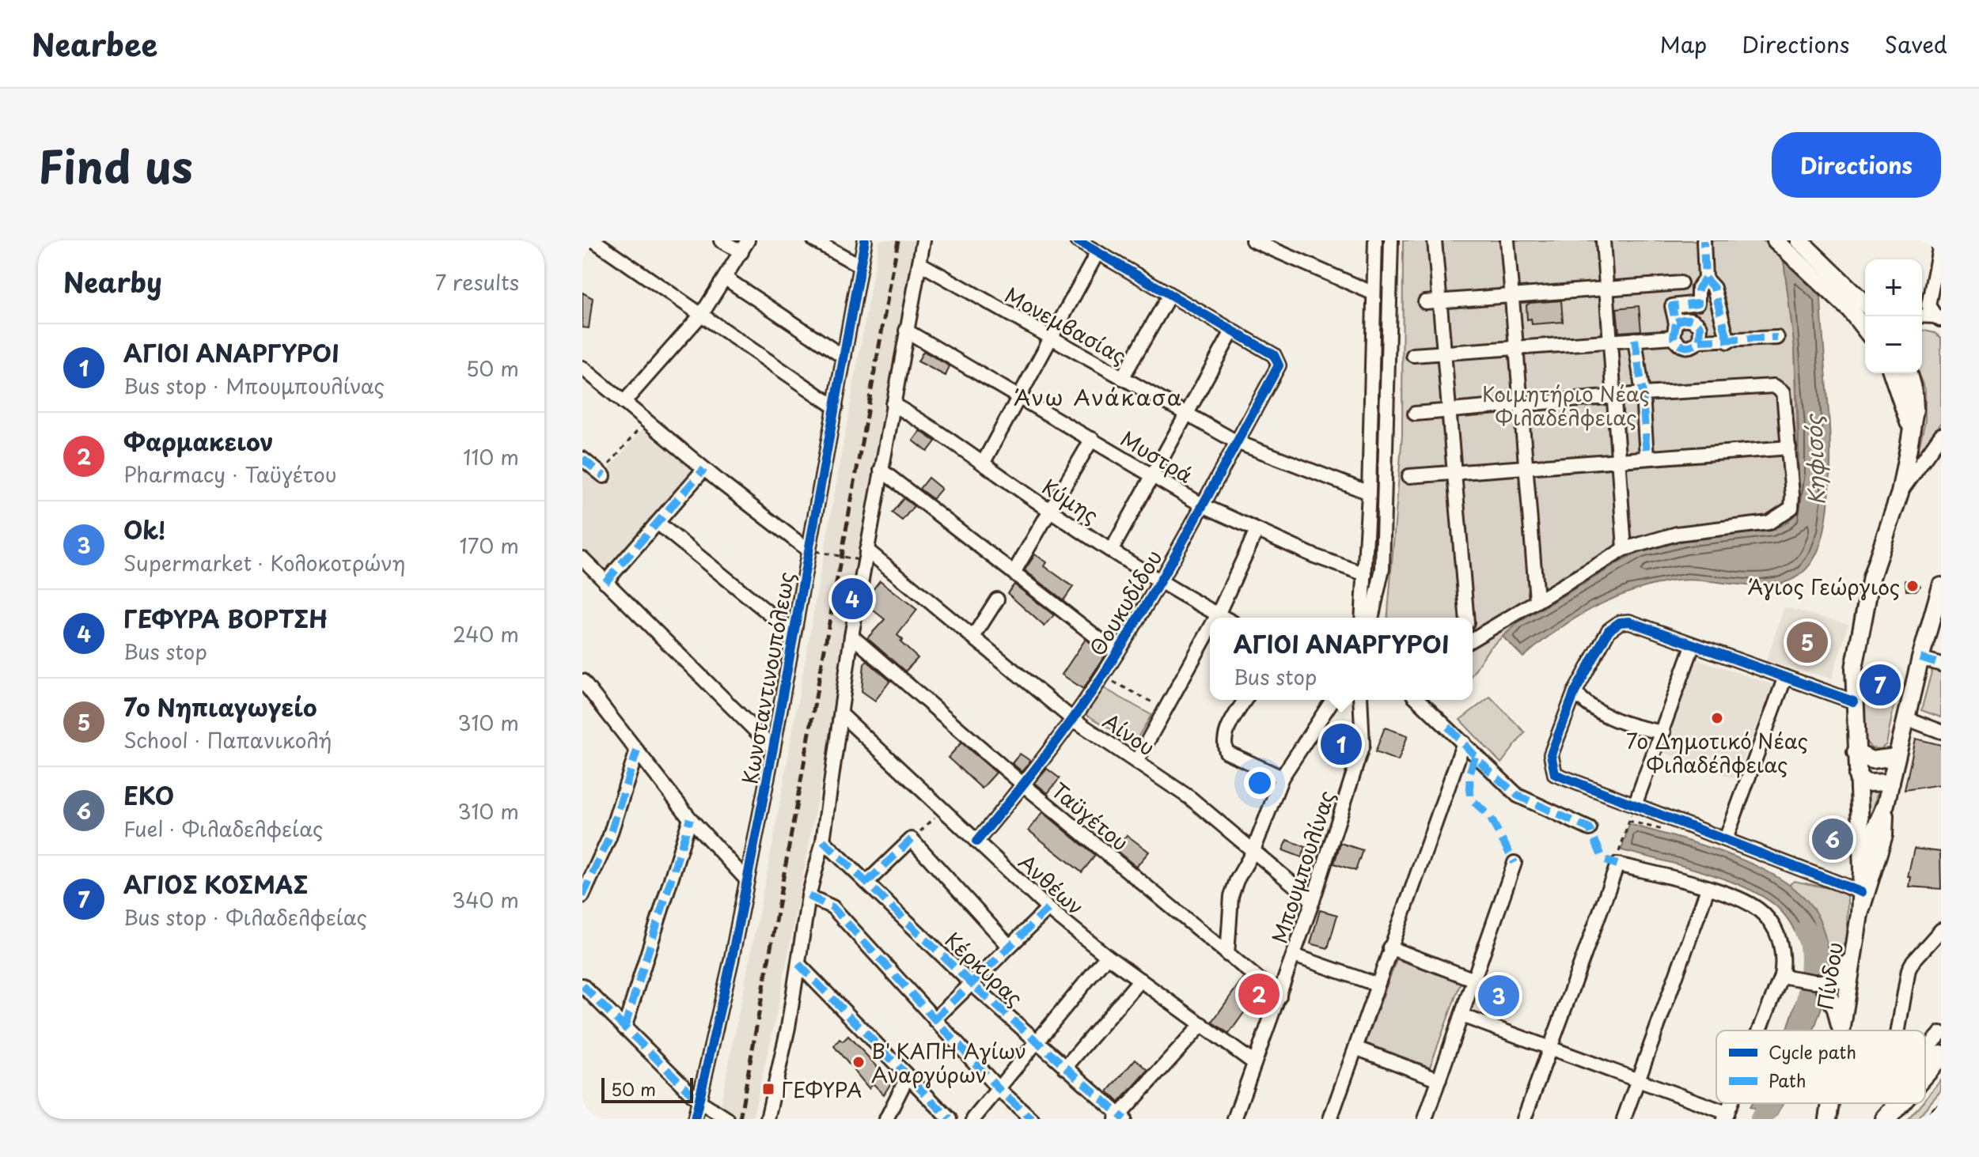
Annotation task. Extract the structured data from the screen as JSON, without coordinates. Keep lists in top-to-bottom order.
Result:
{
  "streets": {
    "main road": ["Πίνδου"],
    "street": [
      "Μονεμβασίας",
      "Μυστρά",
      "Κύμης",
      "Θουκυδίδου",
      "Κωνσταντινουπόλεως",
      "Αίνου",
      "Ταϋγέτου",
      "Μπουμπουλίνας",
      "Ανθέων",
      "Κέρκυρας"
    ]
  },
  "crossings": [
    ["Μονεμβασίας", "Θουκυδίδου"],
    ["Μυστρά", "Θουκυδίδου"],
    ["Κύμης", "Θουκυδίδου"],
    ["Θουκυδίδου", "Αίνου"],
    ["Θουκυδίδου", "Ταϋγέτου"],
    ["Θουκυδίδου", "Ανθέων"],
    ["Αίνου", "Μπουμπουλίνας"],
    ["Ταϋγέτου", "Μπουμπουλίνας"],
    ["Μπουμπουλίνας", "Ανθέων"]
  ],
  "districts": ["Άνω Ανάκασα"],
  "water": ["Κηφισός"],
  "parks": ["Κοιμητήριο Νέας Φιλαδέλφειας"],
  "places": {
    "other": ["Άγιος Γεώργιος", "7ο Δημοτικό Νέας Φιλαδέλφειας", "Β' ΚΑΠΗ Αγίων Αναργύρων"],
    "transit": ["ΓΕΦΥΡΑ"]
  },
  "legend": ["Cycle path", "Path"],
  "scale_bar": "50 m",
  "page": {
    "header": "Nearbee",
    "nav": ["Map", "Directions", "Saved"],
    "title": "Find us",
    "buttons": "Directions",
    "heading": ["Nearby", "7 results"],
    "map_buttons": ["+", "−"],
    "list": [
      {
        "mark": "1",
        "name": "ΑΓΙΟΙ ΑΝΑΡΓΥΡΟΙ",
        "note": "Bus stop · Μπουμπουλίνας",
        "value": "50 m"
      },
      {
        "mark": "2",
        "name": "Φαρμακειον",
        "note": "Pharmacy · Ταϋγέτου",
        "value": "110 m"
      },
      {
        "mark": "3",
        "name": "Ok!",
        "note": "Supermarket · Κολοκοτρώνη",
        "value": "170 m"
      },
      {
        "mark": "4",
        "name": "ΓΕΦΥΡΑ ΒΟΡΤΣΗ",
        "note": "Bus stop",
        "value": "240 m"
      },
      {
        "mark": "5",
        "name": "7ο Νηπιαγωγείο",
        "note": "School · Παπανικολή",
        "value": "310 m"
      },
      {
        "mark": "6",
        "name": "EKO",
        "note": "Fuel · Φιλαδελφείας",
        "value": "310 m"
      },
      {
        "mark": "7",
        "name": "ΑΓΙΟΣ ΚΟΣΜΑΣ",
        "note": "Bus stop · Φιλαδελφείας",
        "value": "340 m"
      }
    ],
    "pins": [
      "4",
      "5",
      "7",
      "1",
      "6",
      "2",
      "3"
    ],
    "popup": ["ΑΓΙΟΙ ΑΝΑΡΓΥΡΟΙ", "Bus stop"],
    "scale": "50 m"
  }
}
